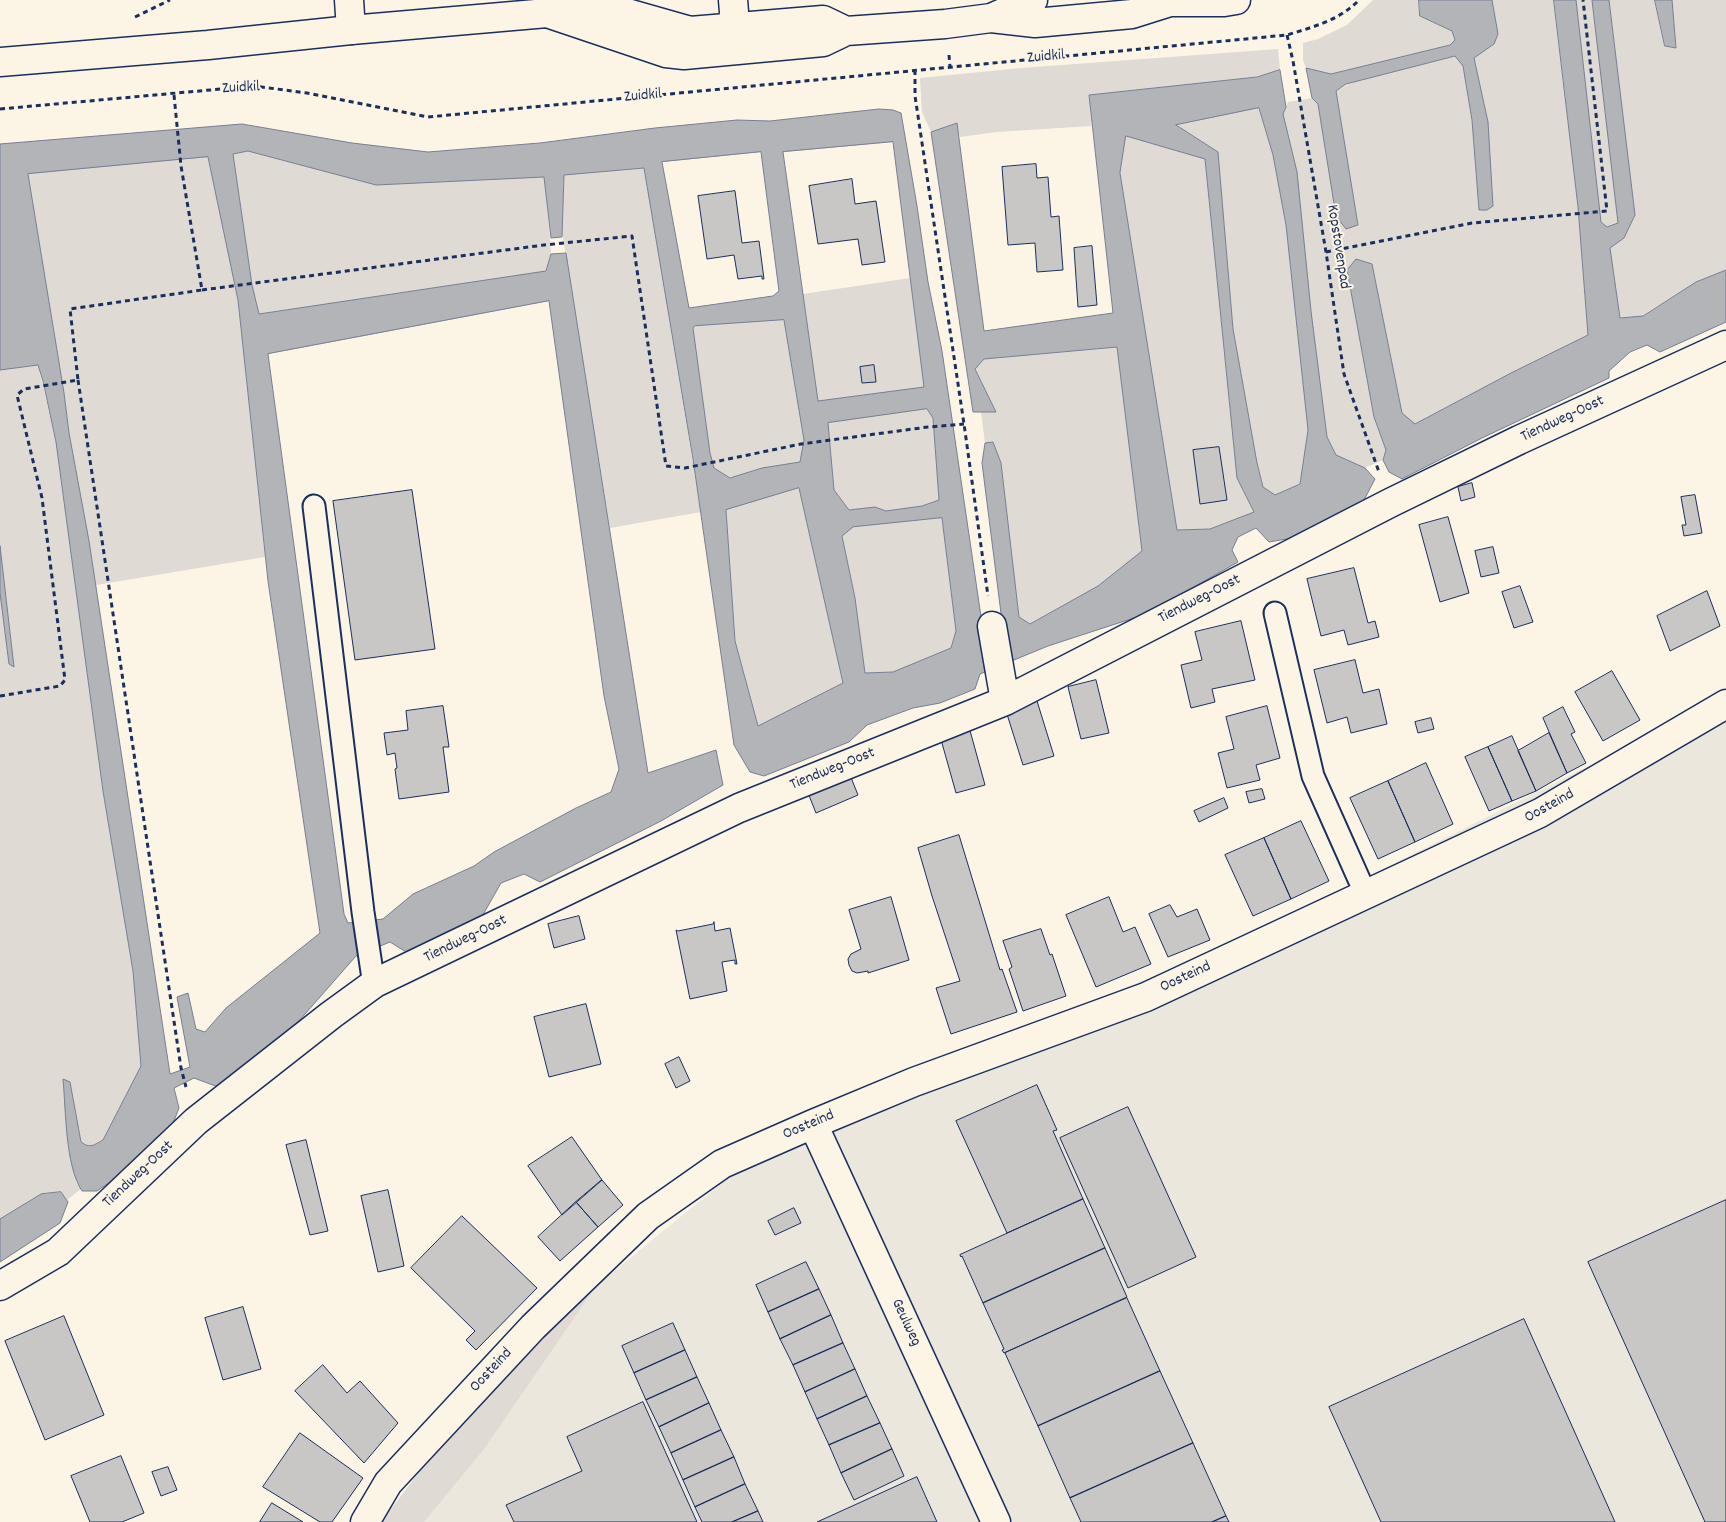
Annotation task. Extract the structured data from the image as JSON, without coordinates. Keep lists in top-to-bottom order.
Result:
{
  "streets": {
    "street": ["Tiendweg-Oost", "Oosteind", "Geulweg"],
    "path": ["Zuidkil", "Kopstovenpad"]
  },
  "crossings": [
    ["Zuidkil", "Kopstovenpad"],
    ["Oosteind", "Geulweg"]
  ]
}
